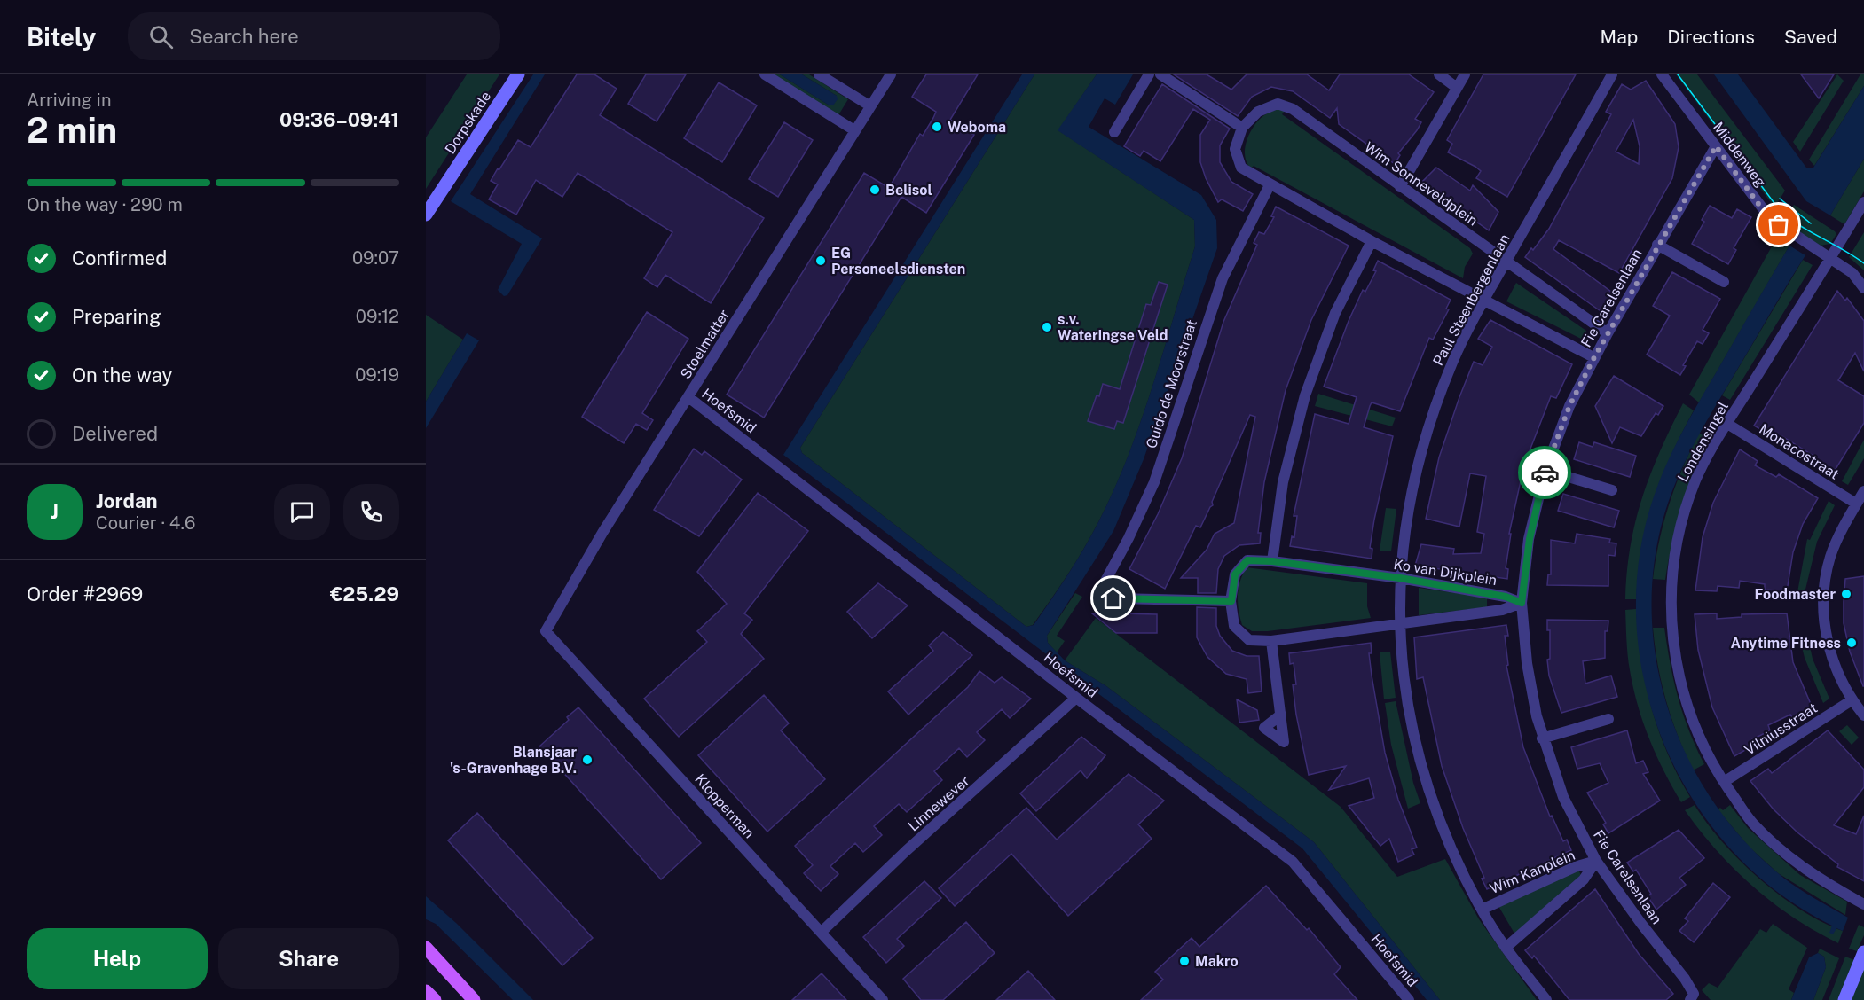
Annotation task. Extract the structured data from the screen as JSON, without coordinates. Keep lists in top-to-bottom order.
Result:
{
  "streets": {
    "street": [
      "Dorpskade",
      "Middenweg",
      "Wim Sonneveldplein",
      "Fie Carelsenlaan",
      "Paul Steenbergenlaan",
      "Stoelmatter",
      "Guido de Moorstraat",
      "Hoefsmid",
      "Londensingel",
      "Monacostraat",
      "Ko van Dijkplein",
      "Vilniusstraat",
      "Linnewever",
      "Klopperman",
      "Wim Kanplein"
    ]
  },
  "crossings": [
    ["Middenweg", "Fie Carelsenlaan"],
    ["Middenweg", "Londensingel"],
    ["Wim Sonneveldplein", "Fie Carelsenlaan"],
    ["Wim Sonneveldplein", "Paul Steenbergenlaan"],
    ["Fie Carelsenlaan", "Ko van Dijkplein"],
    ["Fie Carelsenlaan", "Wim Kanplein"],
    ["Paul Steenbergenlaan", "Ko van Dijkplein"],
    ["Paul Steenbergenlaan", "Wim Kanplein"],
    ["Stoelmatter", "Hoefsmid"],
    ["Stoelmatter", "Klopperman"],
    ["Guido de Moorstraat", "Ko van Dijkplein"],
    ["Hoefsmid", "Linnewever"],
    ["Londensingel", "Monacostraat"],
    ["Londensingel", "Vilniusstraat"],
    ["Linnewever", "Klopperman"]
  ],
  "places": [
    "Weboma",
    "Belisol",
    "EG Personeelsdiensten",
    "s.v. Wateringse Veld",
    "Foodmaster",
    "Anytime Fitness",
    "Blansjaar 's-Gravenhage B.V.",
    "Makro"
  ],
  "page": {
    "header": "Bitely",
    "search": "Search here",
    "nav": ["Map", "Directions", "Saved"],
    "heading": ["2 min", "Arriving in", "09:36–09:41"],
    "panel": [
      "Jordan",
      "Courier · 4.6",
      "Order #2969",
      "€25.29"
    ],
    "bar": "On the way · 290 m",
    "list": [
      ["Confirmed", "09:07"],
      ["Preparing", "09:12"],
      ["On the way", "09:19"],
      "Delivered"
    ],
    "round": "J",
    "buttons": ["Help", "Share"]
  }
}
